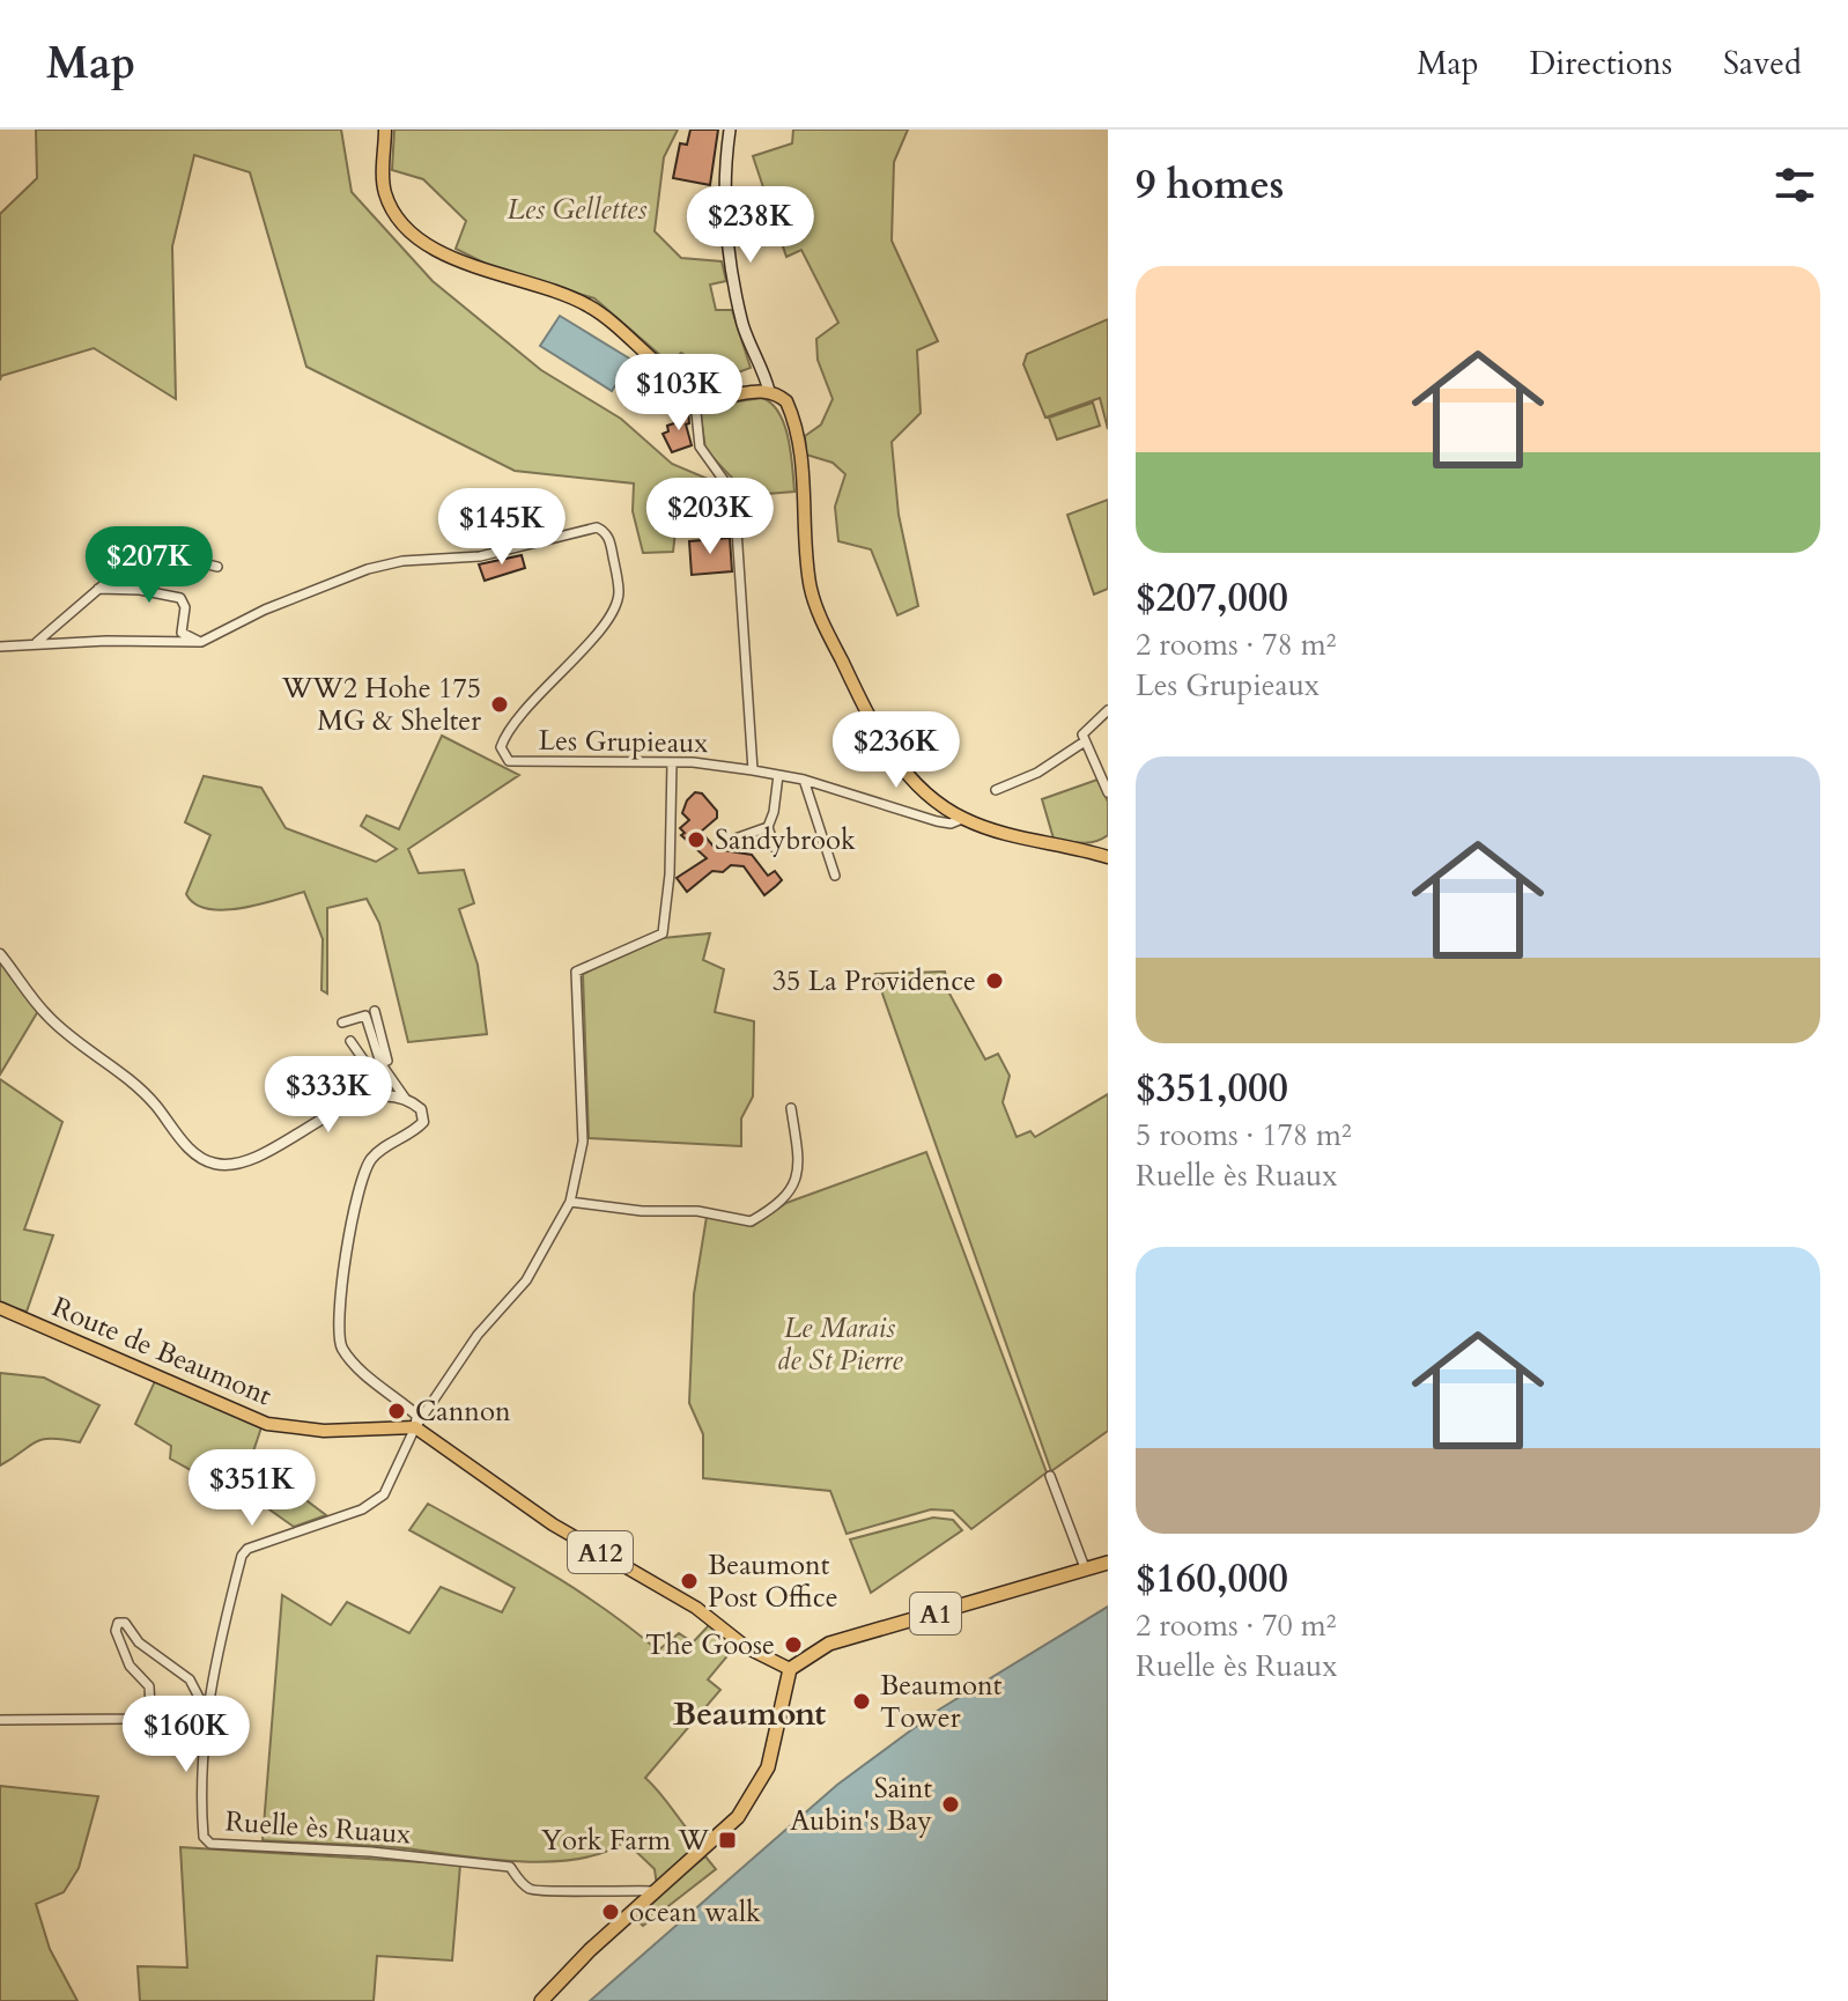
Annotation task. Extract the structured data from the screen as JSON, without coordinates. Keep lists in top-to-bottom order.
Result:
{
  "streets": {
    "highway": ["A1"],
    "main road": ["Route de Beaumont", "A12"],
    "street": ["Les Grupieaux", "Ruelle ès Ruaux"]
  },
  "crossings": [
    ["Route de Beaumont", "A12"],
    ["Route de Beaumont", "Ruelle ès Ruaux"],
    ["A12", "A1"],
    ["A12", "Ruelle ès Ruaux"]
  ],
  "districts": ["Beaumont"],
  "parks": ["Les Gellettes", "Le Marais de St Pierre"],
  "places": {
    "other": [
      "WW2 Hohe 175 MG & Shelter",
      "Sandybrook",
      "35 La Providence",
      "Cannon",
      "Beaumont Post Office",
      "The Goose",
      "Beaumont Tower",
      "Saint Aubin's Bay",
      "ocean walk"
    ],
    "transit": ["York Farm W"]
  },
  "page": {
    "header": "Map",
    "nav": ["Map", "Directions", "Saved"],
    "heading": "9 homes",
    "price": [
      "$238K",
      "$103K",
      "$203K",
      "$145K",
      "$207K",
      "$236K",
      "$333K",
      "$351K",
      "$160K"
    ],
    "list": [
      {
        "name": "$207,000",
        "note": "2 rooms · 78 m² · Les Grupieaux"
      },
      {
        "name": "$351,000",
        "note": "5 rooms · 178 m² · Ruelle ès Ruaux"
      },
      {
        "name": "$160,000",
        "note": "2 rooms · 70 m² · Ruelle ès Ruaux"
      }
    ]
  }
}
